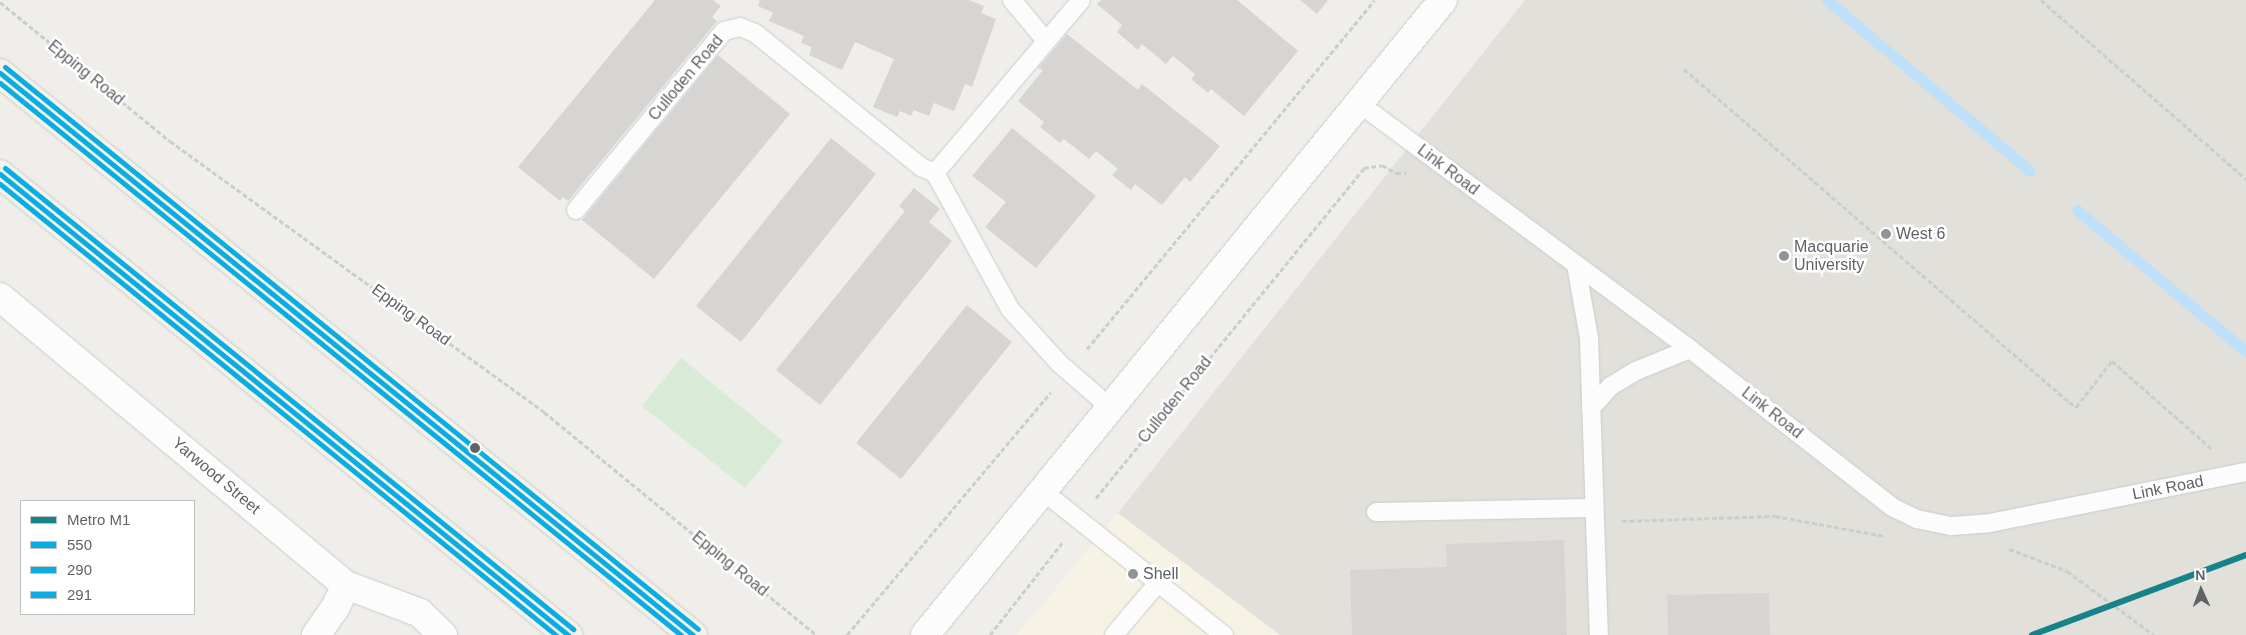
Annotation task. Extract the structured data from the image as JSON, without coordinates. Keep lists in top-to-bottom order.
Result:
{
  "streets": {
    "street": ["Yarwood Street"],
    "lane": ["Culloden Road", "Link Road"],
    "path": ["Epping Road"]
  },
  "places": ["West 6", "Macquarie University", "Shell"],
  "lines": [
    "transit line 291",
    "transit line 550",
    "transit line 290",
    "metro line M1"
  ],
  "legend": [
    "Metro M1",
    "550",
    "290",
    "291"
  ],
  "north": "top"
}
